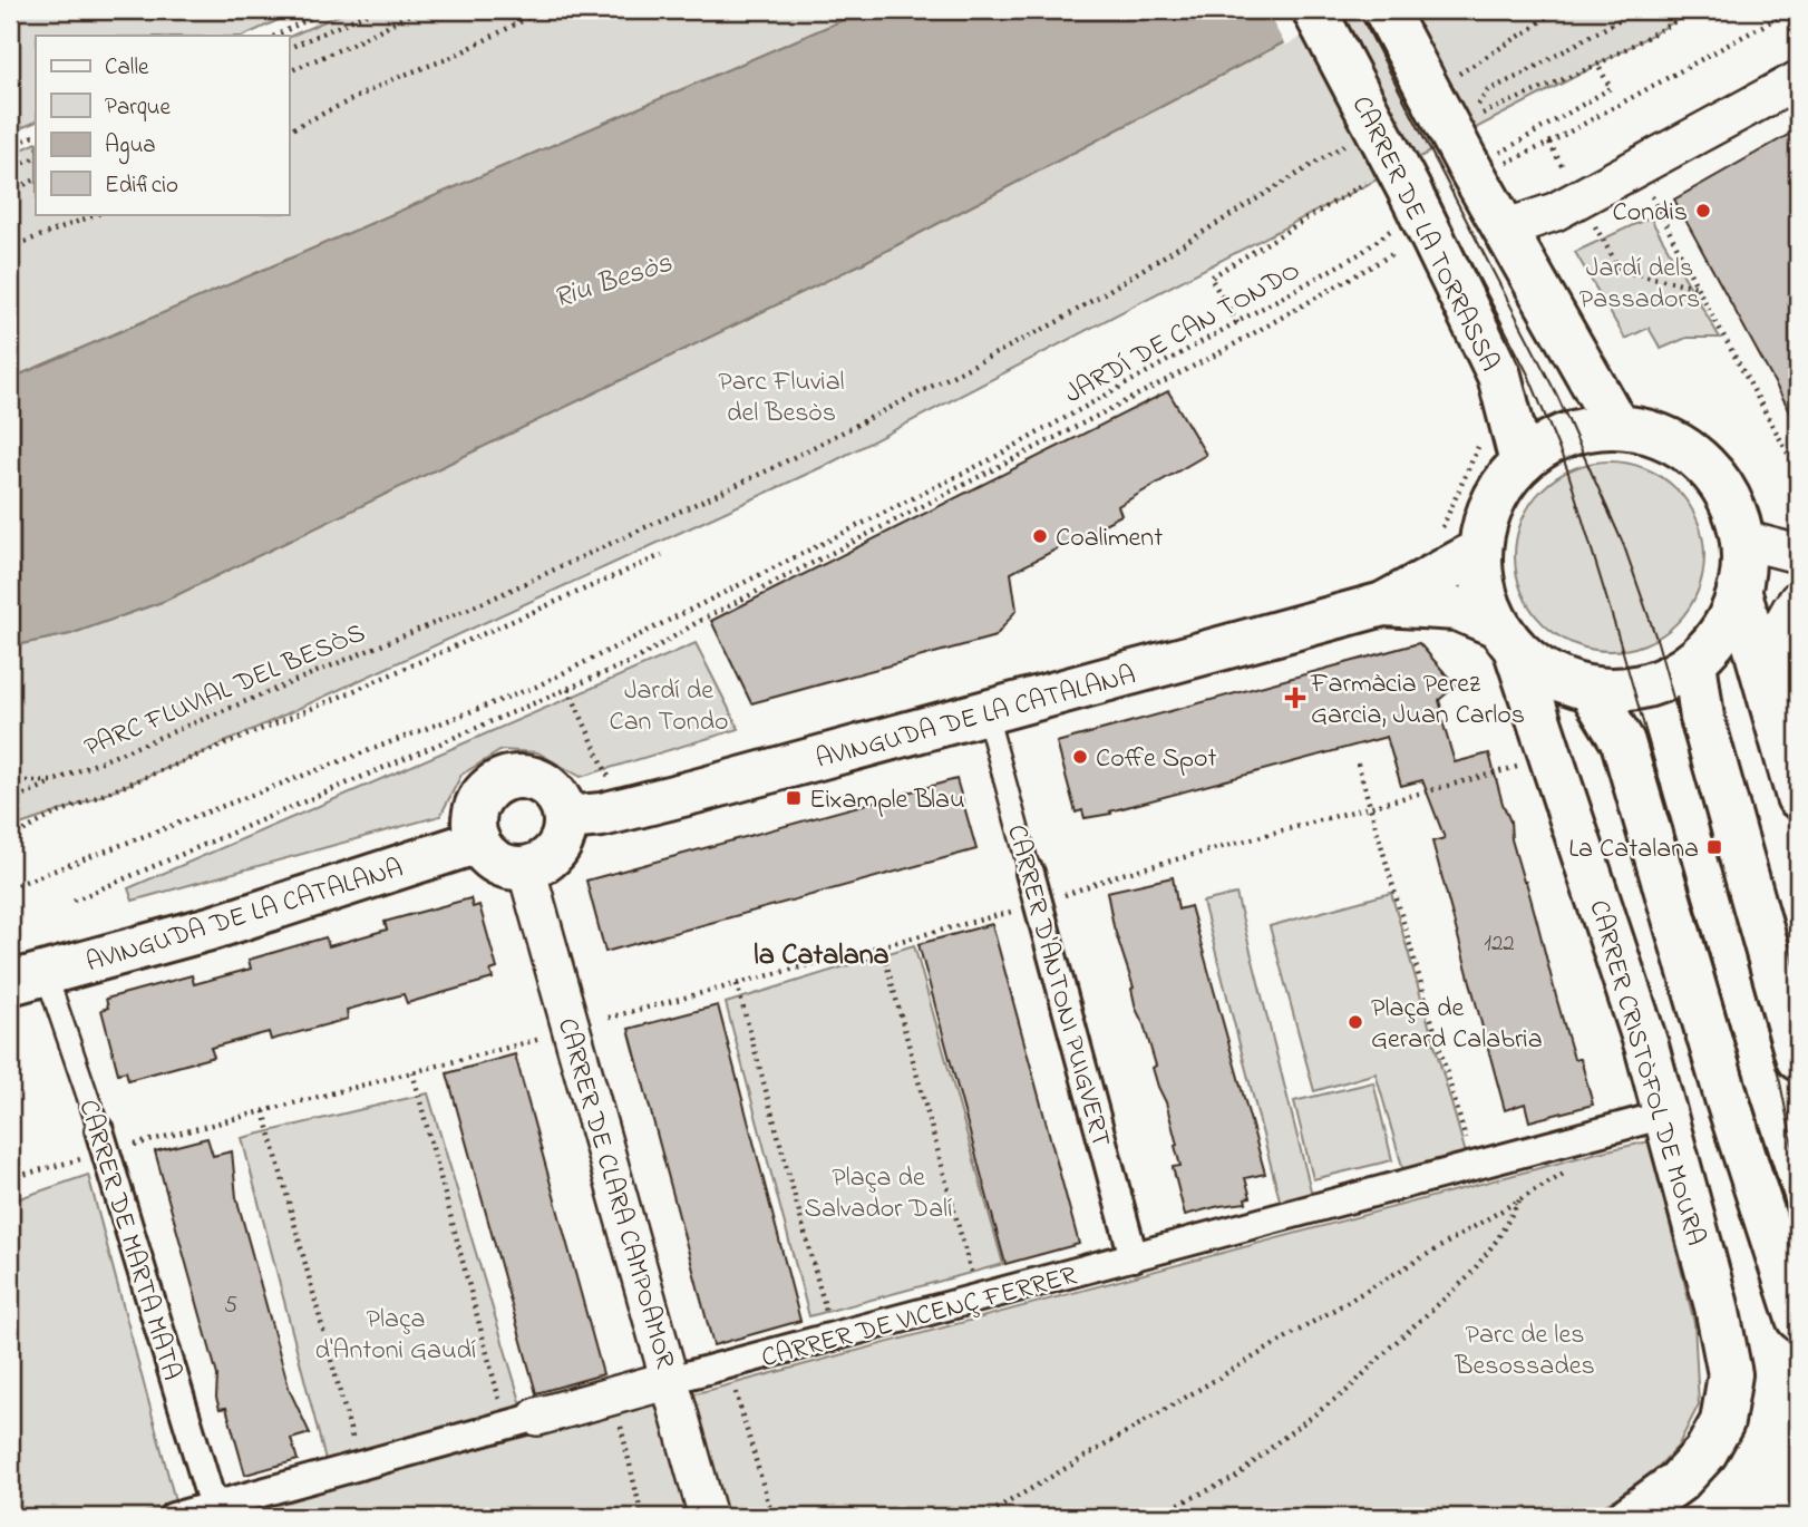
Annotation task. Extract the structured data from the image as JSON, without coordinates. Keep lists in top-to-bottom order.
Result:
{
  "streets": {
    "street": [
      "CARRER DE LA TORRASSA",
      "AVINGUDA DE LA CATALANA",
      "CARRER D'ANTONI PUIGVERT",
      "CARRER CRISTÒFOL DE MOURA",
      "CARRER DE CLARA CAMPOAMOR",
      "CARRER DE MARTA MATA",
      "CARRER DE VICENÇ FERRER"
    ],
    "path": ["JARDÍ DE CAN TONDO", "PARC FLUVIAL DEL BESÒS"]
  },
  "crossings": [
    ["CARRER DE LA TORRASSA", "AVINGUDA DE LA CATALANA"],
    ["CARRER DE LA TORRASSA", "CARRER CRISTÒFOL DE MOURA"],
    ["AVINGUDA DE LA CATALANA", "CARRER D'ANTONI PUIGVERT"],
    ["AVINGUDA DE LA CATALANA", "CARRER CRISTÒFOL DE MOURA"],
    ["AVINGUDA DE LA CATALANA", "CARRER DE CLARA CAMPOAMOR"],
    ["AVINGUDA DE LA CATALANA", "CARRER DE MARTA MATA"],
    ["CARRER D'ANTONI PUIGVERT", "CARRER DE VICENÇ FERRER"],
    ["CARRER CRISTÒFOL DE MOURA", "CARRER DE VICENÇ FERRER"],
    ["CARRER DE CLARA CAMPOAMOR", "CARRER DE VICENÇ FERRER"],
    ["CARRER DE MARTA MATA", "CARRER DE VICENÇ FERRER"]
  ],
  "districts": ["la Catalana"],
  "water": ["Riu Besòs"],
  "parks": [
    "Jardí dels Passadors",
    "Parc Fluvial del Besòs",
    "Jardí de Can Tondo",
    "Plaça de Salvador Dalí",
    "Plaça d'Antoni Gaudí",
    "Parc de les Besossades"
  ],
  "places": {
    "other": [
      "Condis",
      "Coaliment",
      "Coffe Spot",
      "Plaça de Gerard Calabria"
    ],
    "health": ["Farmàcia Perez Garcia, Juan Carlos"],
    "transit": ["Eixample Blau", "La Catalana"]
  },
  "house_numbers": ["122", "5"],
  "legend": [
    "Calle",
    "Parque",
    "Agua",
    "Edificio"
  ]
}
